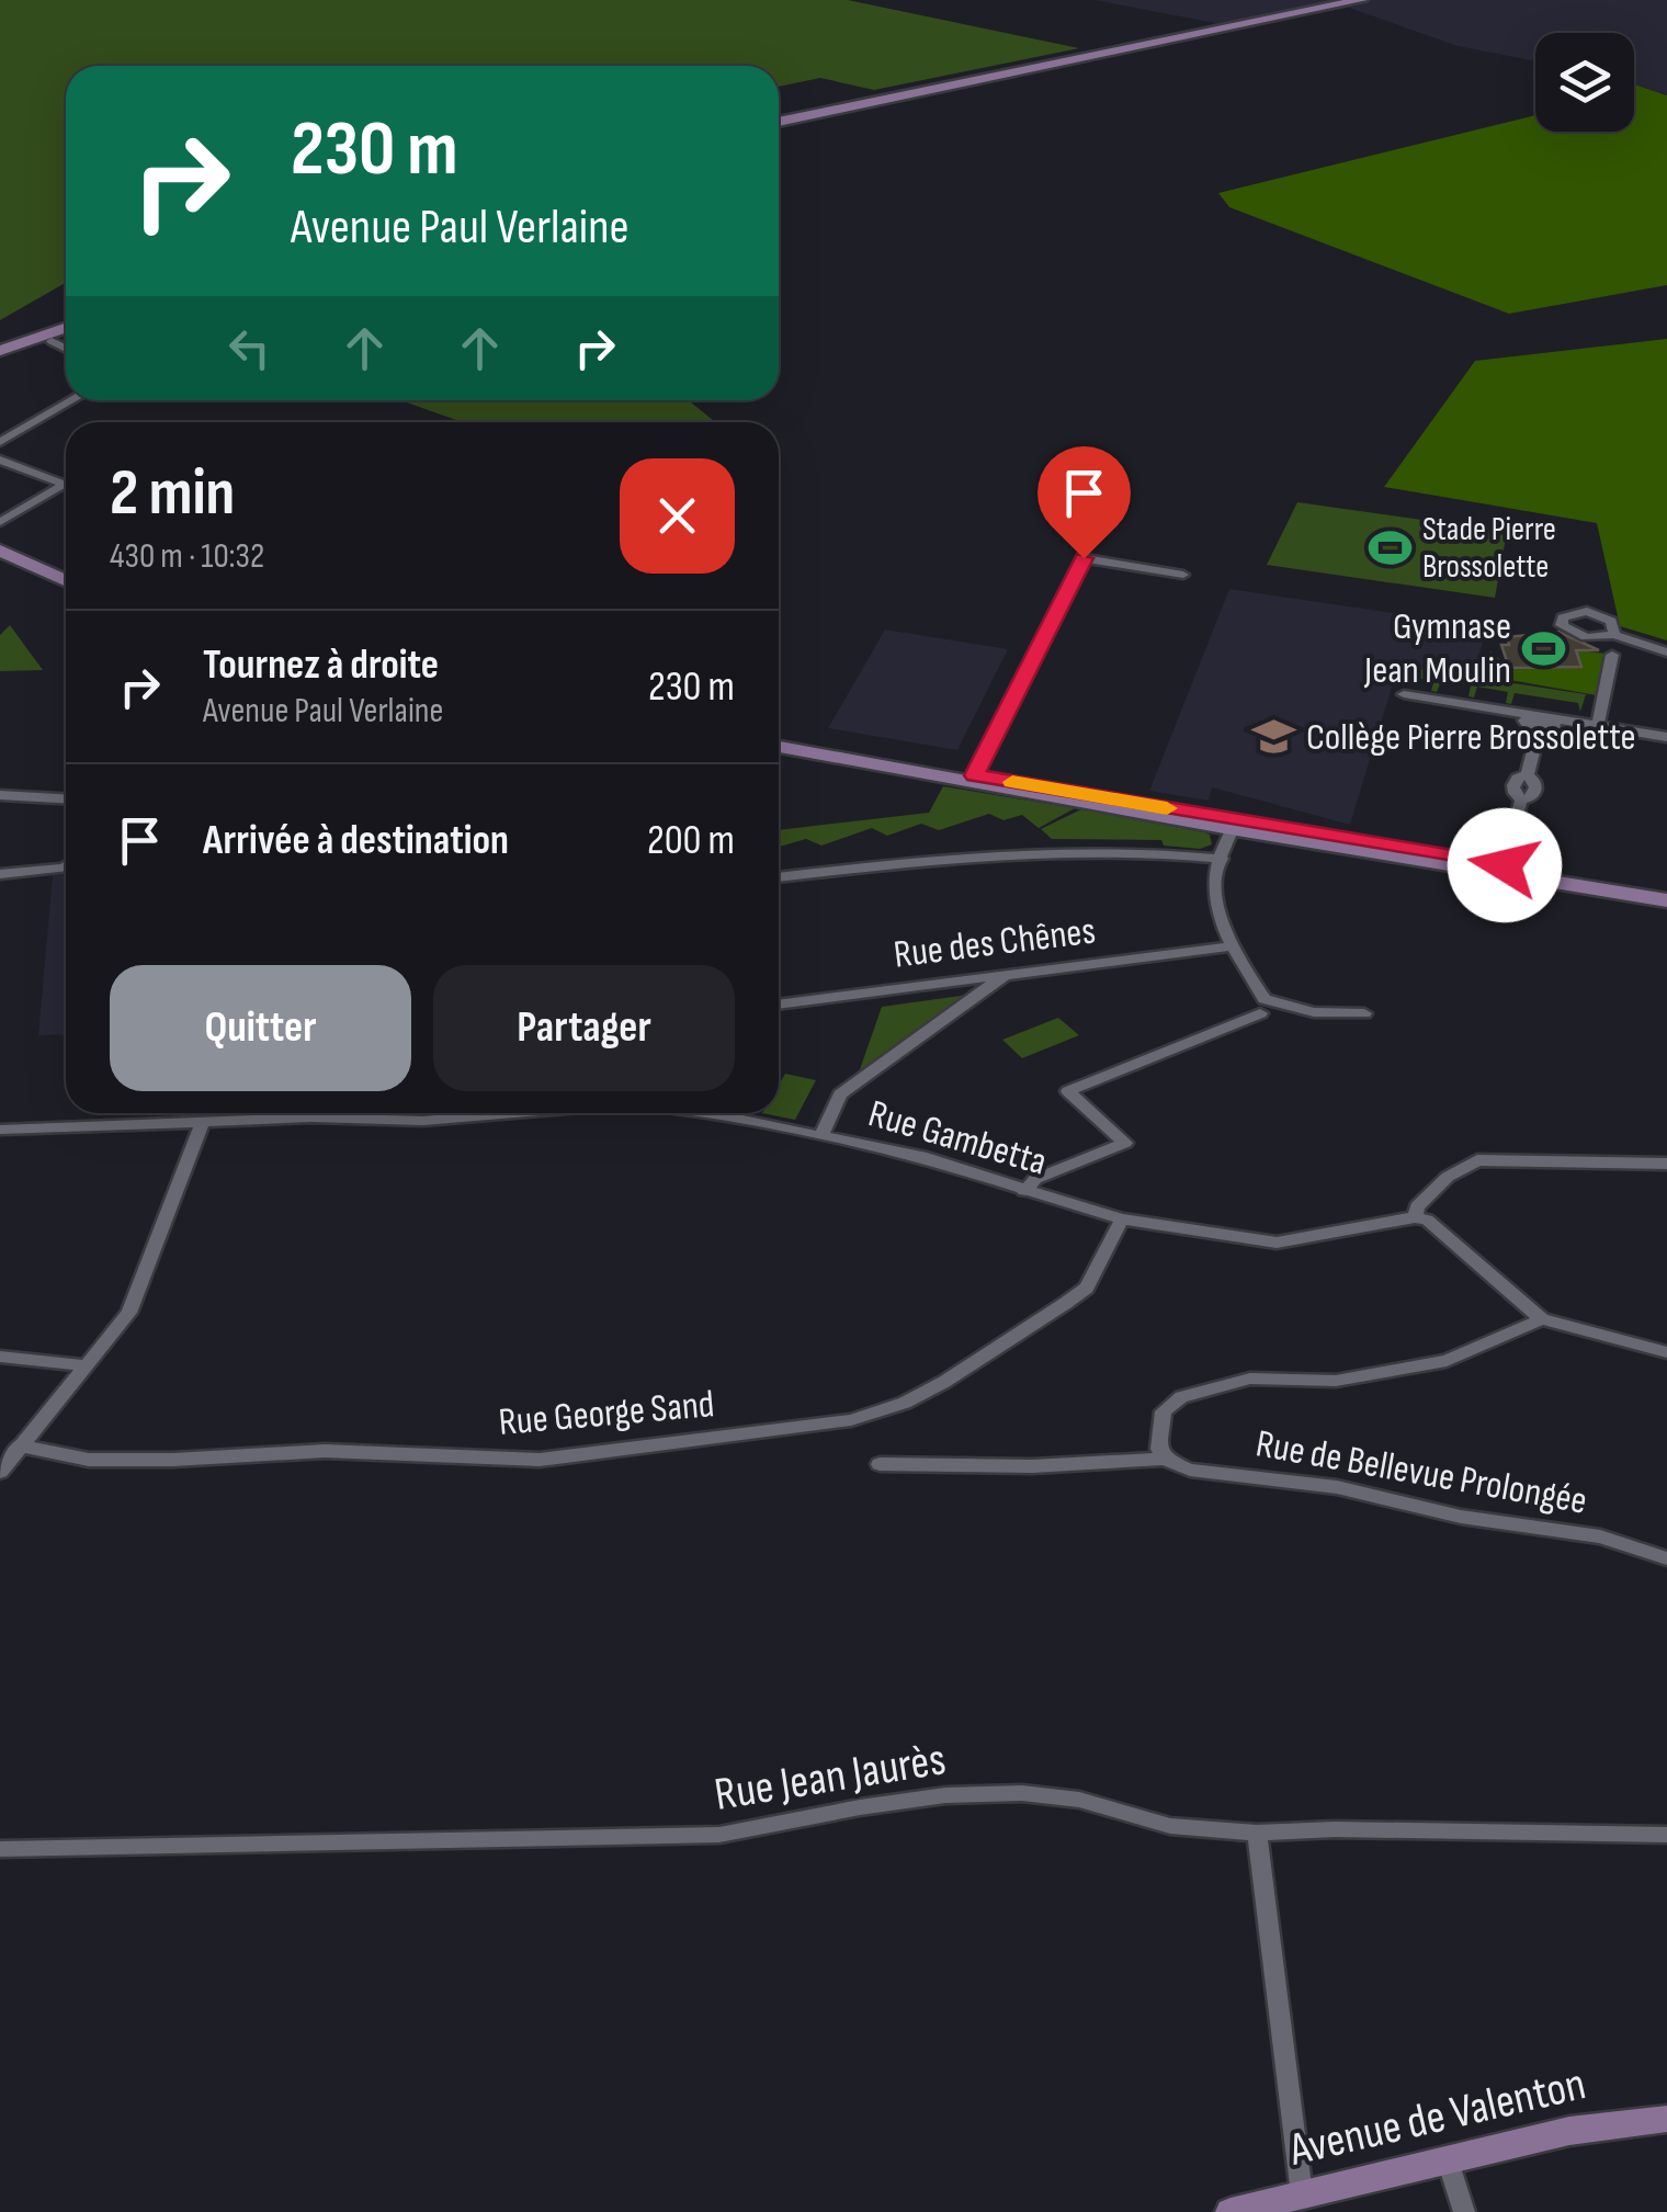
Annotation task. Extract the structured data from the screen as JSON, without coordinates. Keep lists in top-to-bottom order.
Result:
{
  "streets": {
    "main road": ["Avenue de Valenton"],
    "street": [
      "Rue des Chênes",
      "Rue Gambetta",
      "Rue George Sand",
      "Rue de Bellevue Prolongée",
      "Rue Jean Jaurès"
    ]
  },
  "crossings": [
    ["Rue Gambetta", "Rue George Sand"]
  ],
  "places": {
    "sports": ["Stade Pierre Brossolette", "Gymnase Jean Moulin"],
    "school or university": ["Collège Pierre Brossolette"]
  },
  "page": {
    "turn": ["230 m", "Avenue Paul Verlaine"],
    "heading": ["2 min", "430 m · 10:32"],
    "list": [
      {
        "name": "Tournez à droite",
        "note": "Avenue Paul Verlaine",
        "value": "230 m"
      },
      {
        "name": "Arrivée à destination",
        "value": "200 m"
      }
    ],
    "buttons": ["Quitter", "Partager"]
  }
}
